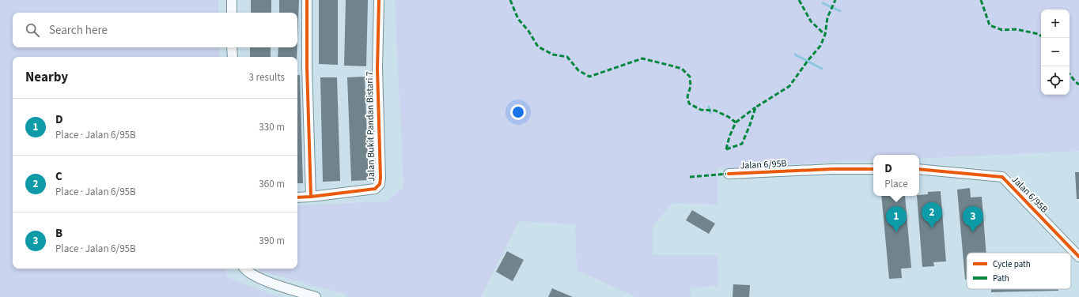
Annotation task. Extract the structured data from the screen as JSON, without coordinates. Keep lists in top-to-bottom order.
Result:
{
  "streets": {
    "street": ["Jalan Bukit Pandan Bistari 7", "Jalan 6/95B"]
  },
  "legend": ["Cycle path", "Path"],
  "page": {
    "map_buttons": ["+", "−"],
    "search": "Search here",
    "heading": ["Nearby", "3 results"],
    "list": [
      {
        "mark": "1",
        "name": "D",
        "note": "Place · Jalan 6/95B",
        "value": "330 m"
      },
      {
        "mark": "2",
        "name": "C",
        "note": "Place · Jalan 6/95B",
        "value": "360 m"
      },
      {
        "mark": "3",
        "name": "B",
        "note": "Place · Jalan 6/95B",
        "value": "390 m"
      }
    ],
    "popup": ["D", "Place"],
    "pins": ["2", "1", "3"]
  }
}
